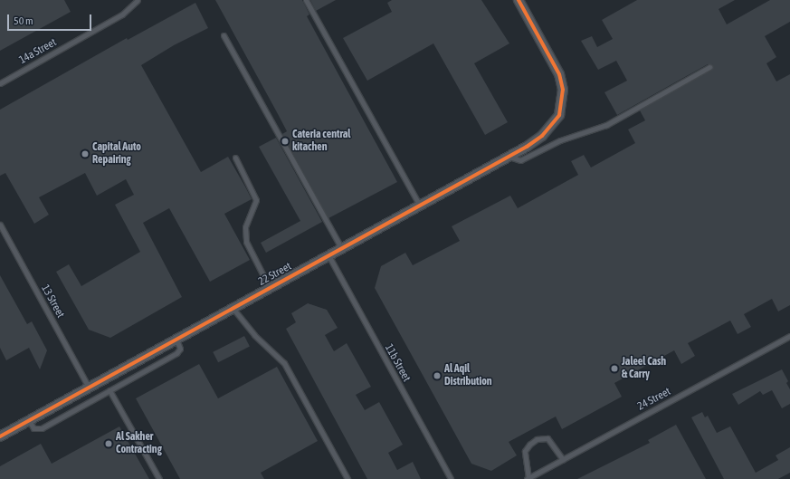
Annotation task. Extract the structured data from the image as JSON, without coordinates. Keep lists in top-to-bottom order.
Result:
{
  "streets": {
    "street": ["22 Street"],
    "lane": [
      "14a Street",
      "13 Street",
      "11b Street",
      "24 Street"
    ]
  },
  "crossings": [
    ["22 Street", "13 Street"],
    ["22 Street", "11b Street"]
  ],
  "places": [
    "Cateria central kitachen",
    "Capital Auto Repairing",
    "Jaleel Cash & Carry",
    "Al Aqil Distribution",
    "Al Sakher Contracting"
  ],
  "scale_bar": "50 m"
}
